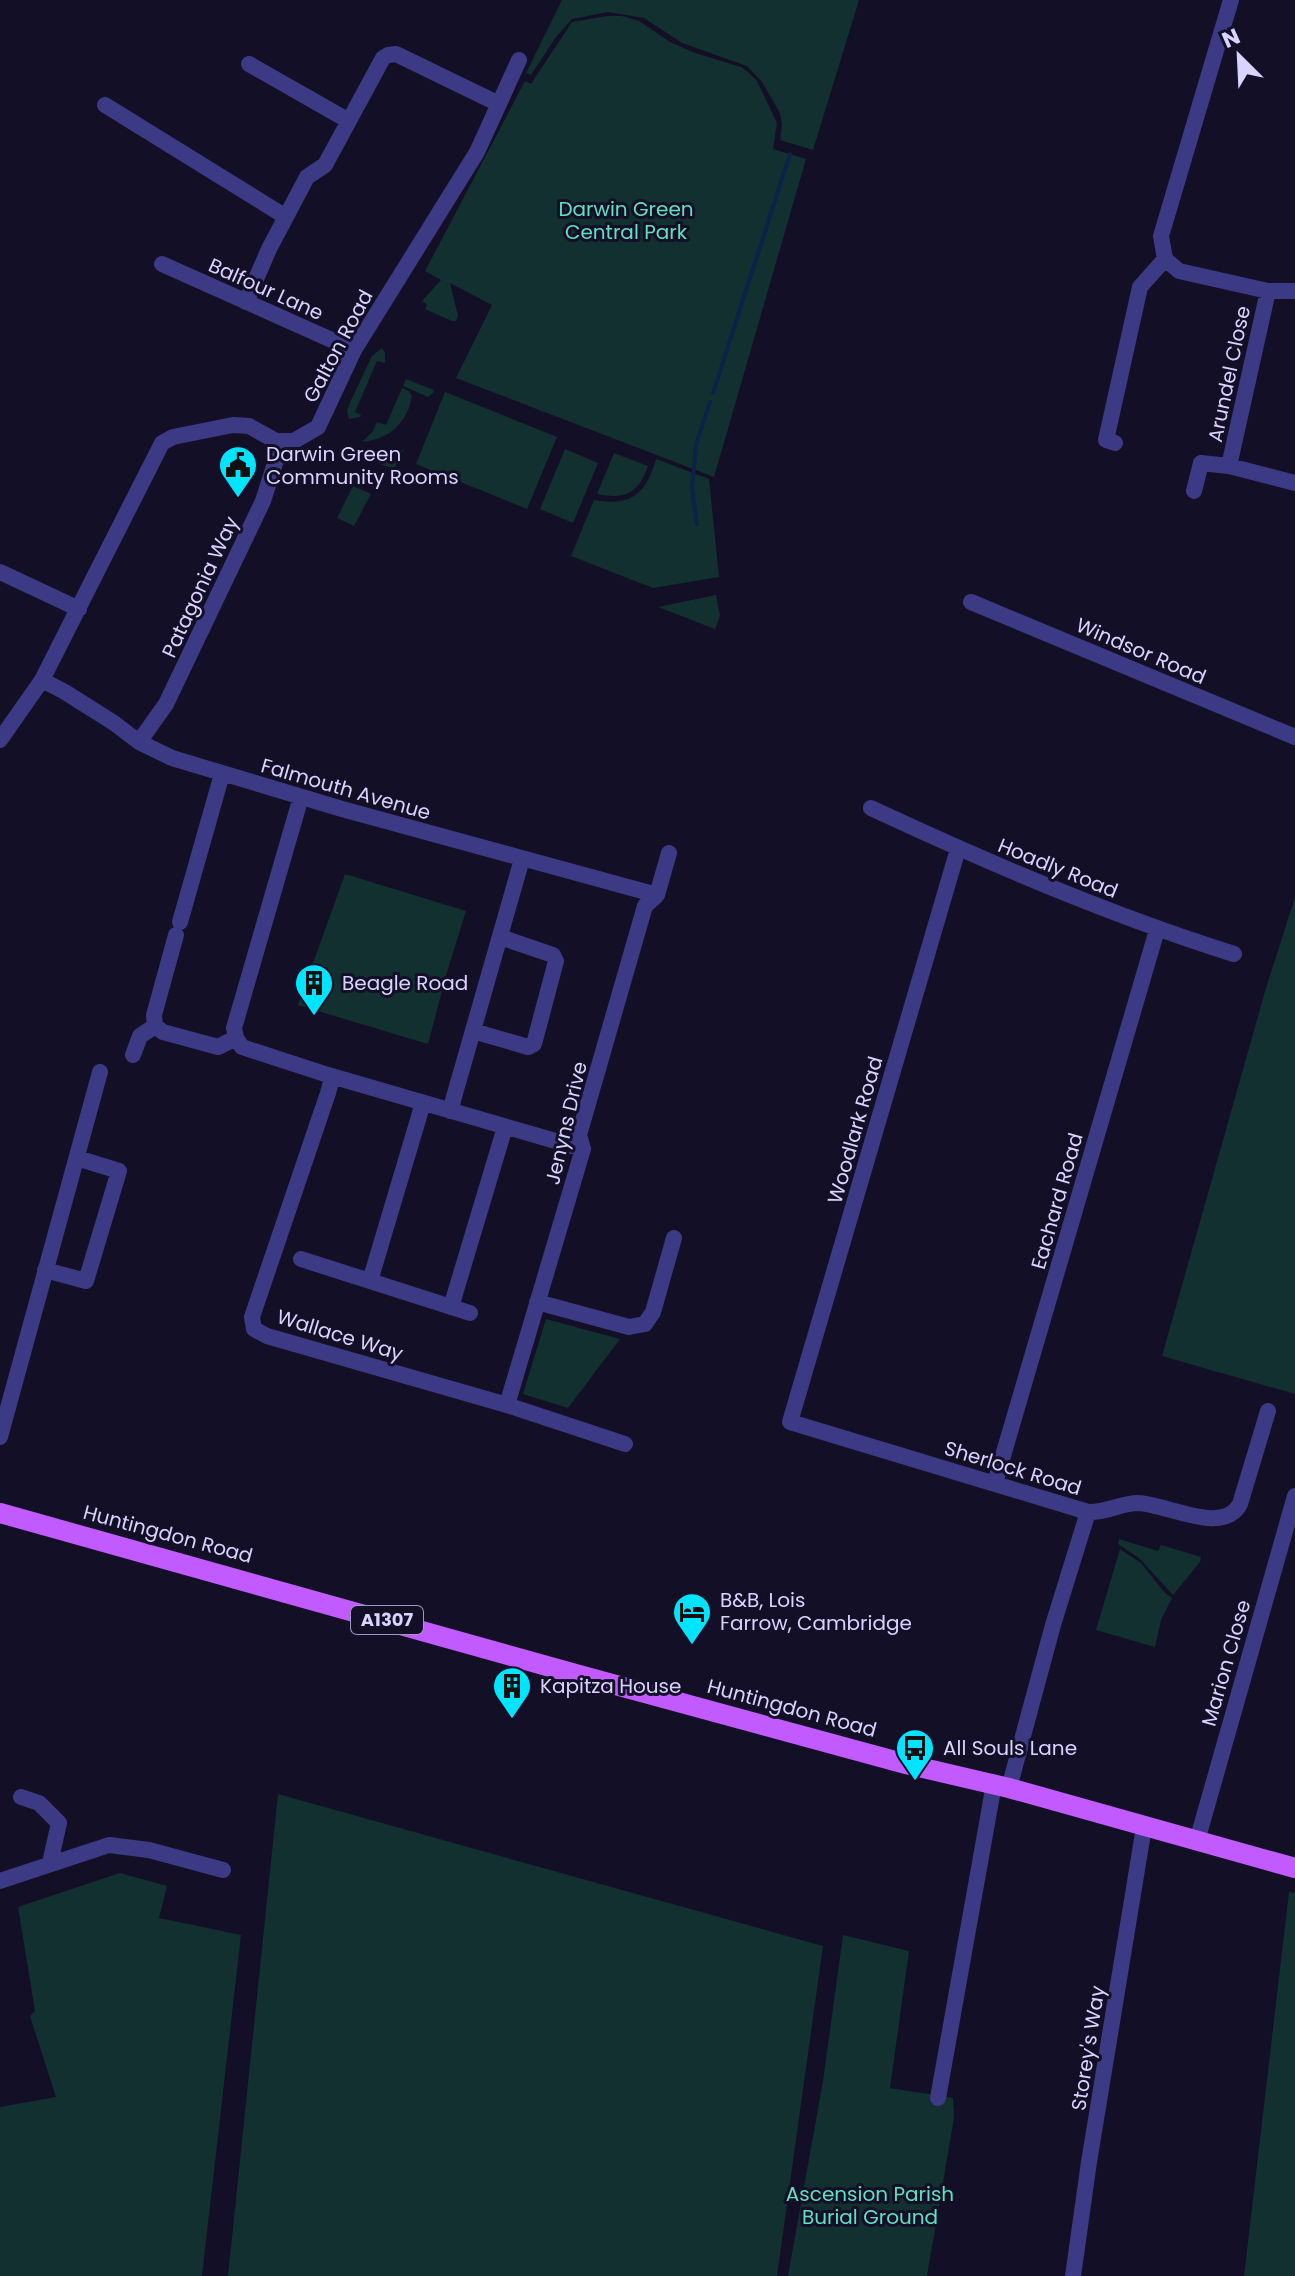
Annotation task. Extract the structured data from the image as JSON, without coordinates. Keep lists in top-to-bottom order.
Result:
{
  "streets": {
    "main road": ["Huntingdon Road", "A1307"],
    "street": [
      "Balfour Lane",
      "Galton Road",
      "Arundel Close",
      "Patagonia Way",
      "Windsor Road",
      "Falmouth Avenue",
      "Hoadly Road",
      "Jenyns Drive",
      "Woodlark Road",
      "Eachard Road",
      "Wallace Way",
      "Sherlock Road",
      "Marion Close",
      "Storey's Way"
    ]
  },
  "crossings": [
    ["Balfour Lane", "Galton Road"],
    ["Galton Road", "Patagonia Way"],
    ["Patagonia Way", "Falmouth Avenue"],
    ["Falmouth Avenue", "Jenyns Drive"],
    ["Hoadly Road", "Woodlark Road"],
    ["Hoadly Road", "Eachard Road"],
    ["Jenyns Drive", "Wallace Way"],
    ["Woodlark Road", "Sherlock Road"],
    ["Eachard Road", "Sherlock Road"],
    ["Sherlock Road", "Huntingdon Road"],
    ["Huntingdon Road", "Marion Close"],
    ["Huntingdon Road", "Storey's Way"]
  ],
  "parks": ["Darwin Green Central Park", "Ascension Parish Burial Ground"],
  "places": {
    "public building": ["Darwin Green Community Rooms"],
    "building": ["Beagle Road", "Kapitza House"],
    "hotel": ["B&B, Lois Farrow, Cambridge"],
    "bus stop": ["All Souls Lane"]
  },
  "north": "top left"
}
